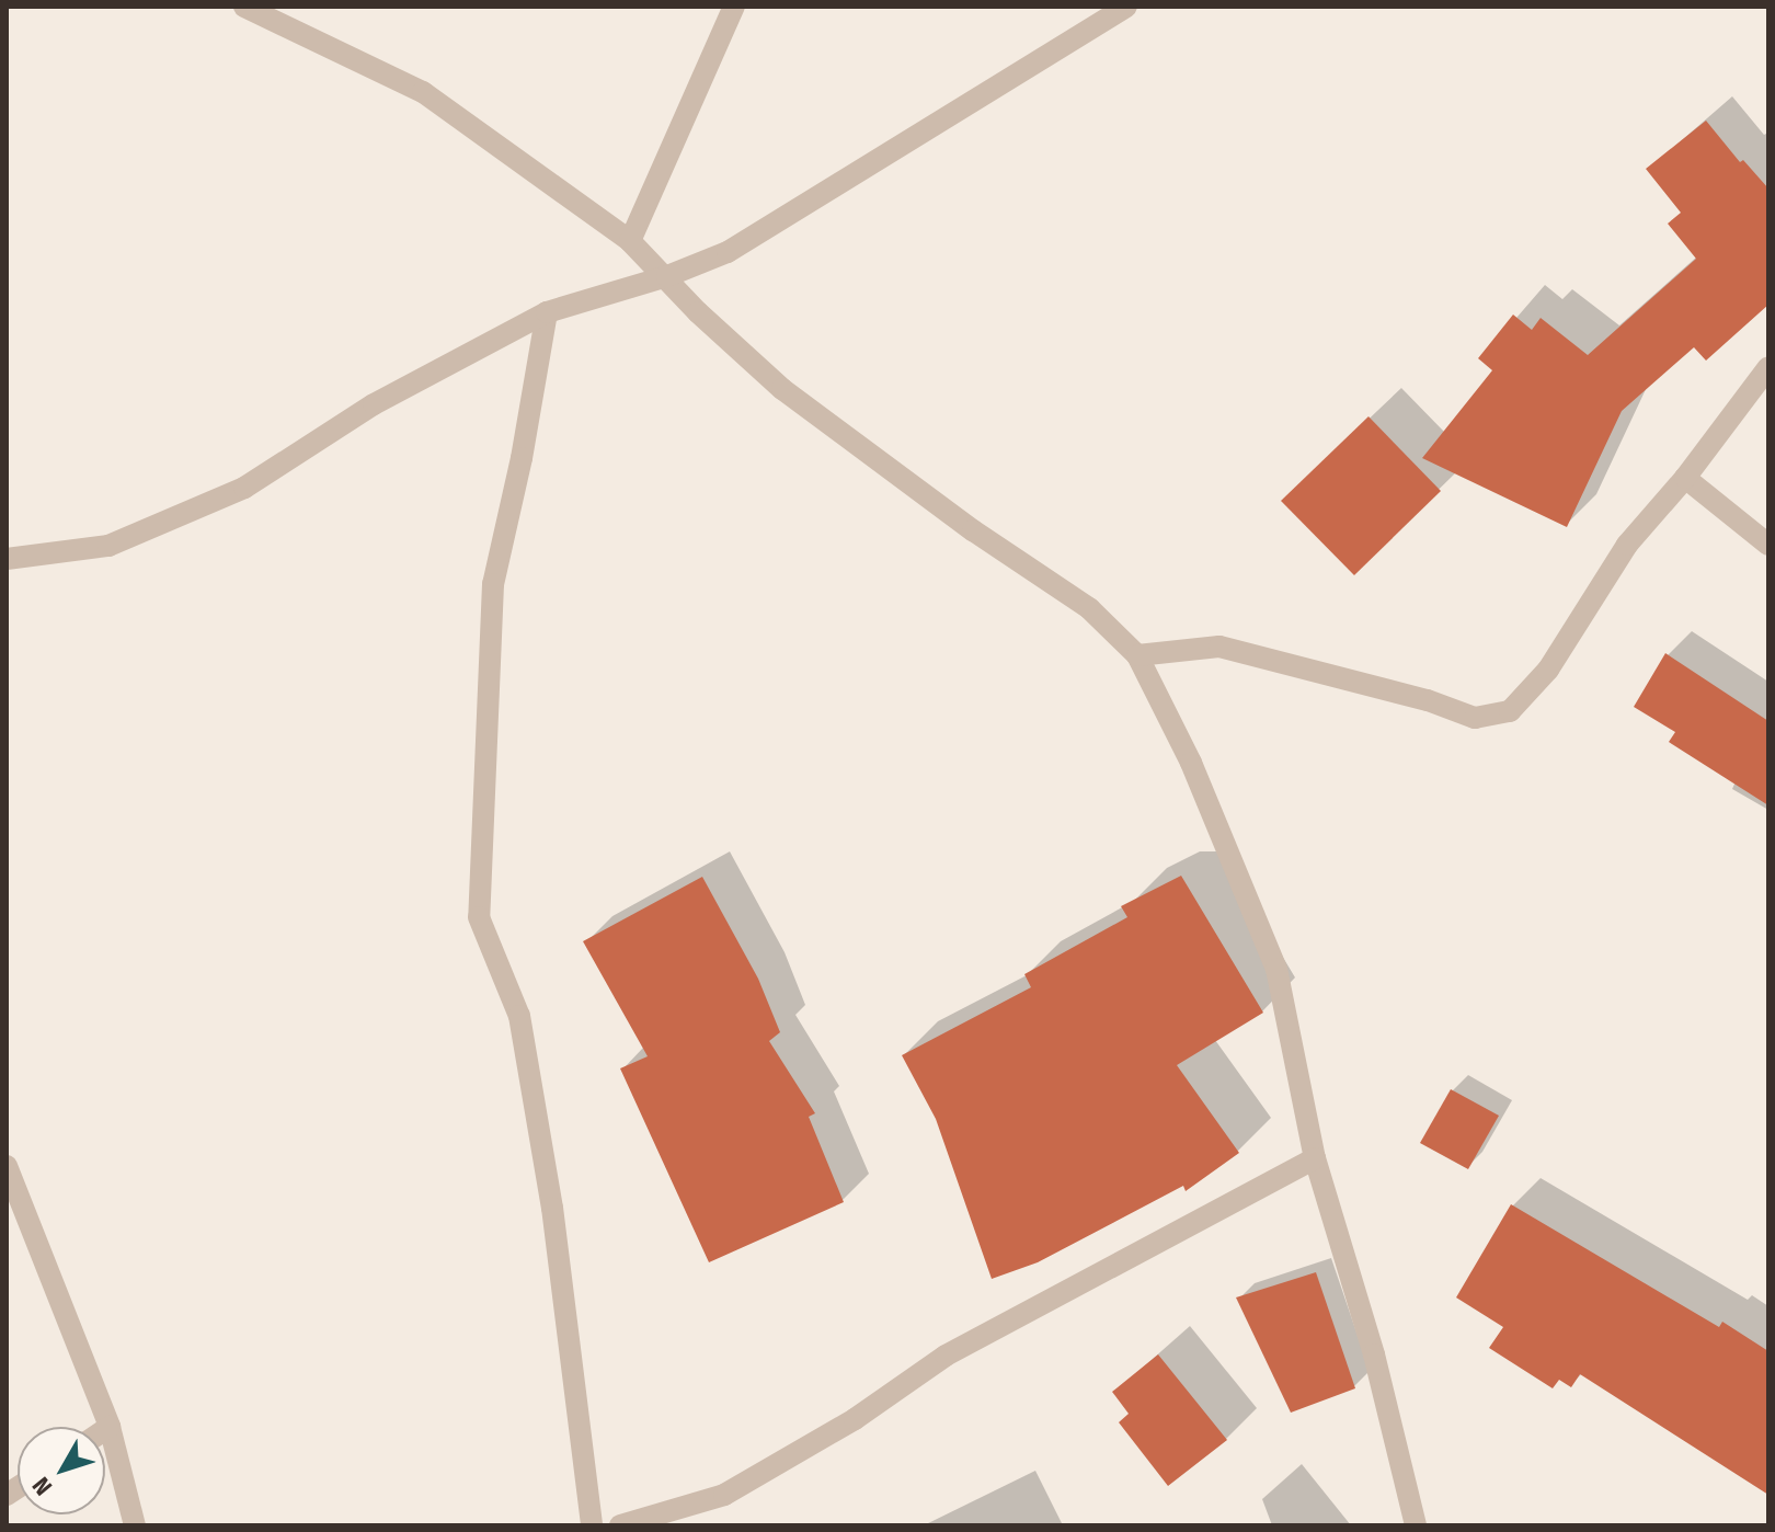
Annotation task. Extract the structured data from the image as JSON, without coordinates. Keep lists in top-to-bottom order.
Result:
{
  "north": "bottom left"
}
